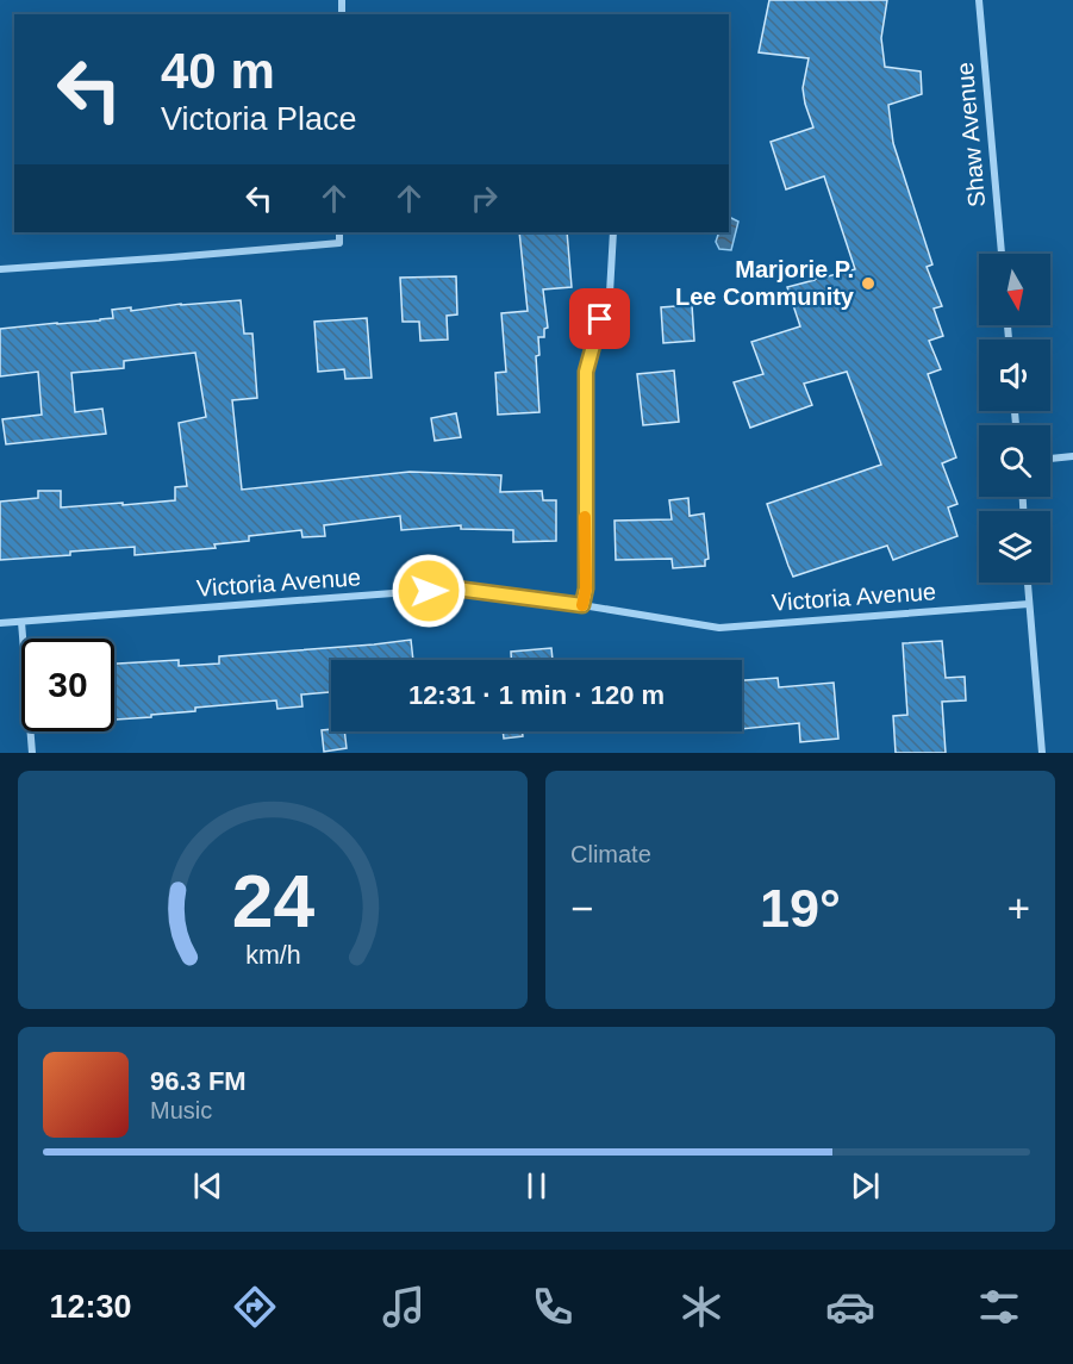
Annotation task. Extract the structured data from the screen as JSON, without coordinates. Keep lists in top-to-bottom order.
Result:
{
  "streets": {
    "street": ["Shaw Avenue", "Victoria Avenue"]
  },
  "places": ["Marjorie P. Lee Community"],
  "north": "bottom",
  "page": {
    "turn": ["40 m", "Victoria Place"],
    "limit": "30",
    "trip": "12:31 · 1 min · 120 m",
    "tile": "Climate",
    "heat": ["−", "19°", "+"],
    "song": ["96.3 FM", "Music"],
    "tabs": "12:30",
    "gauge": ["24", "km/h"]
  }
}
